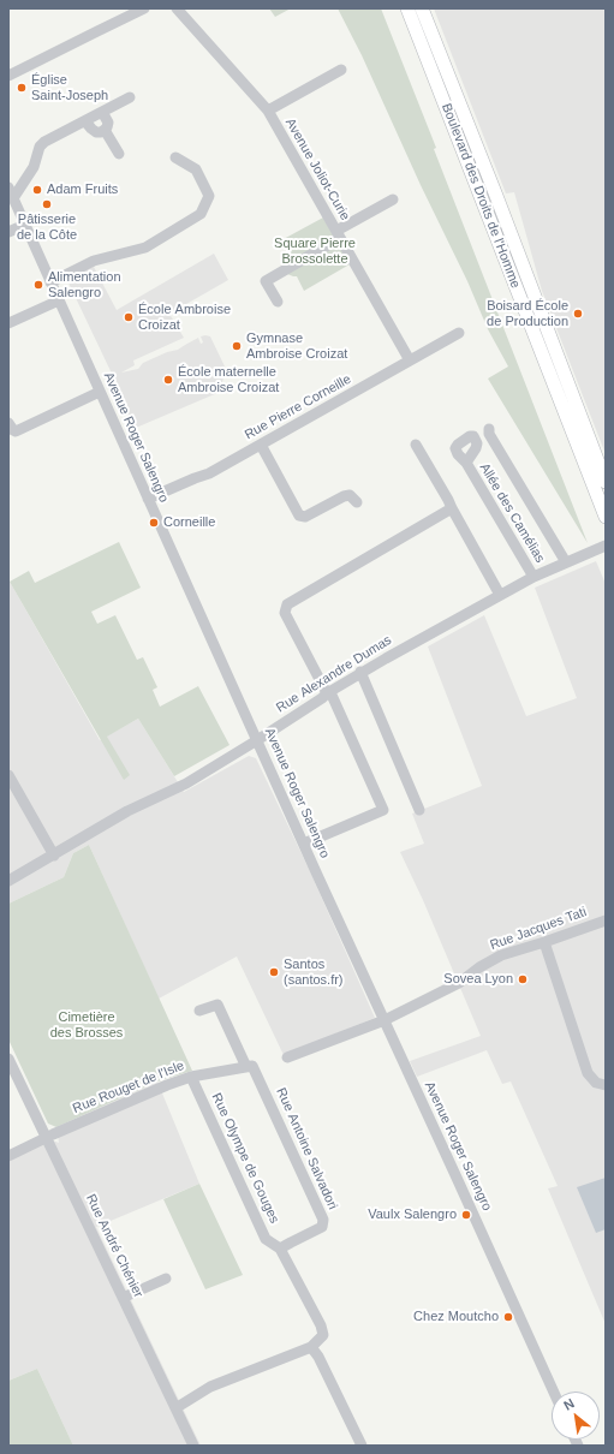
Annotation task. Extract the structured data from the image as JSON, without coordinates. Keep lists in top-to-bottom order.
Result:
{
  "streets": {
    "main road": ["Boulevard des Droits de l'Homme"],
    "street": [
      "Avenue Joliot-Curie",
      "Rue Pierre Corneille",
      "Avenue Roger Salengro",
      "Allée des Camélias",
      "Rue Alexandre Dumas",
      "Rue Jacques Tati",
      "Rue Rouget de l'Isle",
      "Rue Antoine Salvadori",
      "Rue Olympe de Gouges",
      "Rue André Chénier"
    ]
  },
  "crossings": [
    ["Avenue Joliot-Curie", "Rue Pierre Corneille"],
    ["Rue Pierre Corneille", "Avenue Roger Salengro"],
    ["Avenue Roger Salengro", "Rue Alexandre Dumas"],
    ["Avenue Roger Salengro", "Rue Jacques Tati"],
    ["Allée des Camélias", "Rue Alexandre Dumas"],
    ["Rue Rouget de l'Isle", "Rue Antoine Salvadori"],
    ["Rue Rouget de l'Isle", "Rue Olympe de Gouges"],
    ["Rue Rouget de l'Isle", "Rue André Chénier"],
    ["Rue Antoine Salvadori", "Rue Olympe de Gouges"]
  ],
  "parks": ["Square Pierre Brossolette", "Cimetière des Brosses"],
  "places": [
    "Église Saint-Joseph",
    "Adam Fruits",
    "Pâtisserie de la Côte",
    "Alimentation Salengro",
    "Boisard École de Production",
    "École Ambroise Croizat",
    "Gymnase Ambroise Croizat",
    "École maternelle Ambroise Croizat",
    "Corneille",
    "Santos (santos.fr)",
    "Sovea Lyon",
    "Vaulx Salengro",
    "Chez Moutcho"
  ],
  "north": "top left"
}
